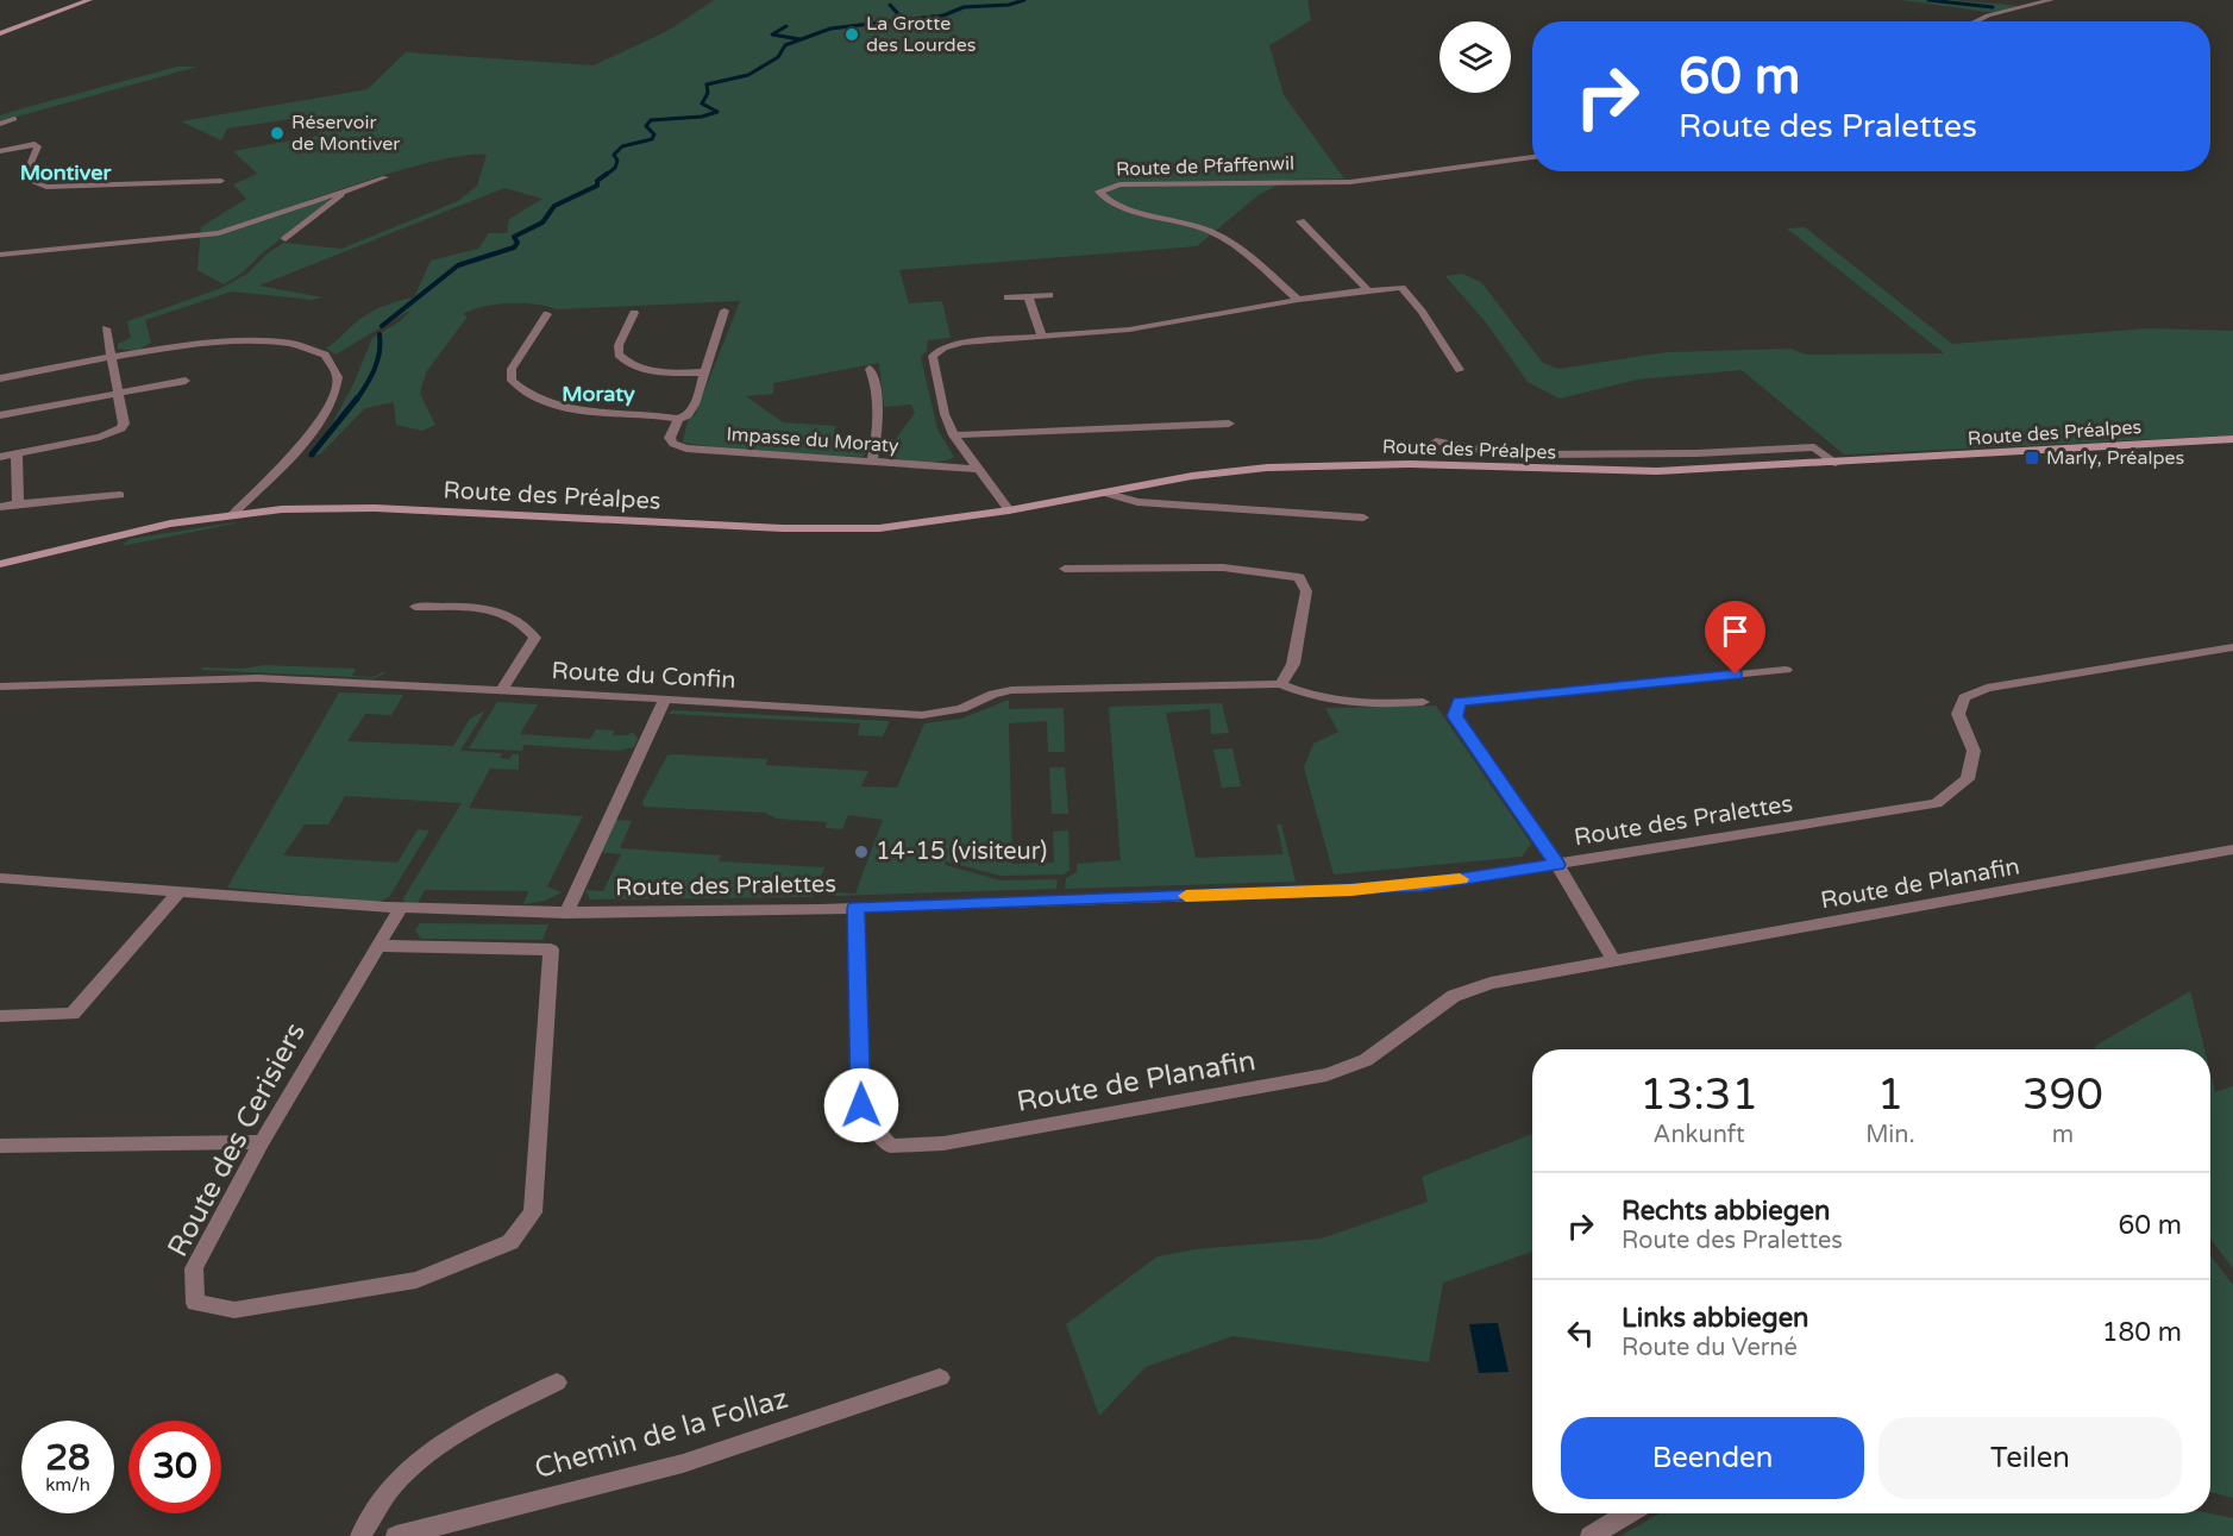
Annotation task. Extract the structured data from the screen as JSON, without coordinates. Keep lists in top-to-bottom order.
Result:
{
  "streets": {
    "main road": ["Route des Préalpes"],
    "street": [
      "Route de Pfaffenwil",
      "Impasse du Moraty",
      "Route du Confin",
      "Route des Pralettes",
      "Route de Planafin",
      "Route des Cerisiers",
      "Chemin de la Follaz"
    ]
  },
  "crossings": [
    ["Route du Confin", "Route des Pralettes"],
    ["Route des Pralettes", "Route de Planafin"],
    ["Route des Pralettes", "Route des Cerisiers"]
  ],
  "districts": ["Montiver", "Moraty"],
  "places": {
    "other": ["La Grotte des Lourdes", "Réservoir de Montiver", "14-15 (visiteur)"],
    "transit": ["Marly, Préalpes"]
  },
  "page": {
    "turn": ["60 m", "Route des Pralettes"],
    "eta": [
      "13:31",
      "Ankunft",
      "1",
      "Min.",
      "390",
      "m"
    ],
    "list": [
      {
        "name": "Rechts abbiegen",
        "note": "Route des Pralettes",
        "value": "60 m"
      },
      {
        "name": "Links abbiegen",
        "note": "Route du Verné",
        "value": "180 m"
      }
    ],
    "buttons": ["Beenden", "Teilen"],
    "speed": "28 km/h",
    "limit": "30"
  }
}
